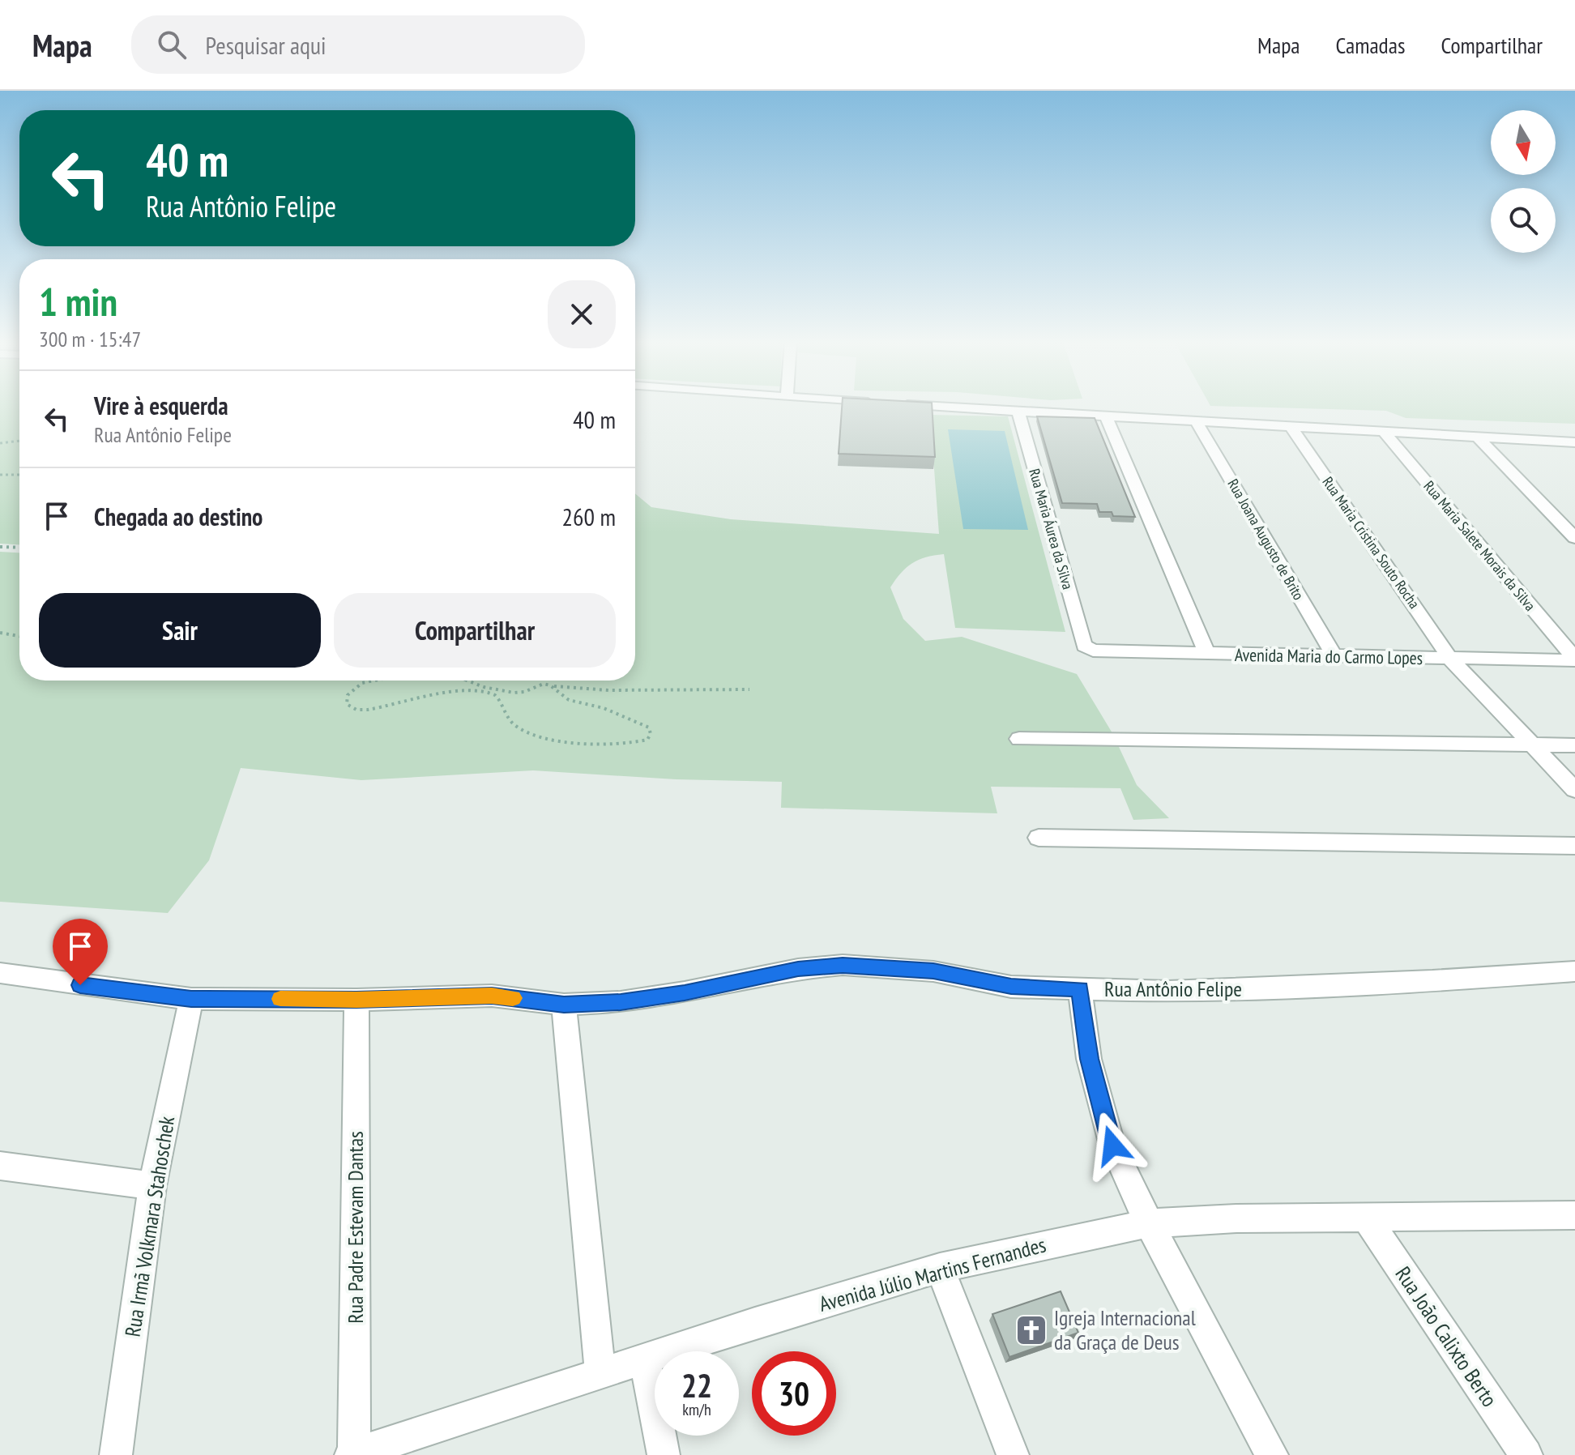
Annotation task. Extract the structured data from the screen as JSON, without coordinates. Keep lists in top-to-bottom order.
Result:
{
  "streets": {
    "street": [
      "Rua Maria Áurea da Silva",
      "Rua Joana Augusto de Brito",
      "Rua Maria Cristina Souto Rocha",
      "Rua Maria Salete Morais da Silva",
      "Avenida Maria do Carmo Lopes",
      "Rua Antônio Felipe",
      "Rua Irmã Volkmara Stahoschek",
      "Rua Padre Estevam Dantas",
      "Avenida Júlio Martins Fernandes",
      "Rua João Calixto Berto"
    ]
  },
  "crossings": [
    ["Rua Maria Áurea da Silva", "Avenida Maria do Carmo Lopes"],
    ["Rua Joana Augusto de Brito", "Avenida Maria do Carmo Lopes"],
    ["Rua Maria Cristina Souto Rocha", "Avenida Maria do Carmo Lopes"],
    ["Rua Maria Salete Morais da Silva", "Avenida Maria do Carmo Lopes"],
    ["Rua Antônio Felipe", "Rua Irmã Volkmara Stahoschek"],
    ["Rua Antônio Felipe", "Rua Padre Estevam Dantas"],
    ["Rua Padre Estevam Dantas", "Avenida Júlio Martins Fernandes"],
    ["Avenida Júlio Martins Fernandes", "Rua João Calixto Berto"]
  ],
  "places": {
    "church": ["Igreja Internacional da Graça de Deus"]
  },
  "north": "bottom",
  "page": {
    "header": "Mapa",
    "search": "Pesquisar aqui",
    "nav": ["Mapa", "Camadas", "Compartilhar"],
    "turn": ["40 m", "Rua Antônio Felipe"],
    "heading": ["1 min", "300 m · 15:47"],
    "list": [
      {
        "name": "Vire à esquerda",
        "note": "Rua Antônio Felipe",
        "value": "40 m"
      },
      {
        "name": "Chegada ao destino",
        "value": "260 m"
      }
    ],
    "buttons": ["Sair", "Compartilhar"],
    "speed": "22 km/h",
    "limit": "30"
  }
}
